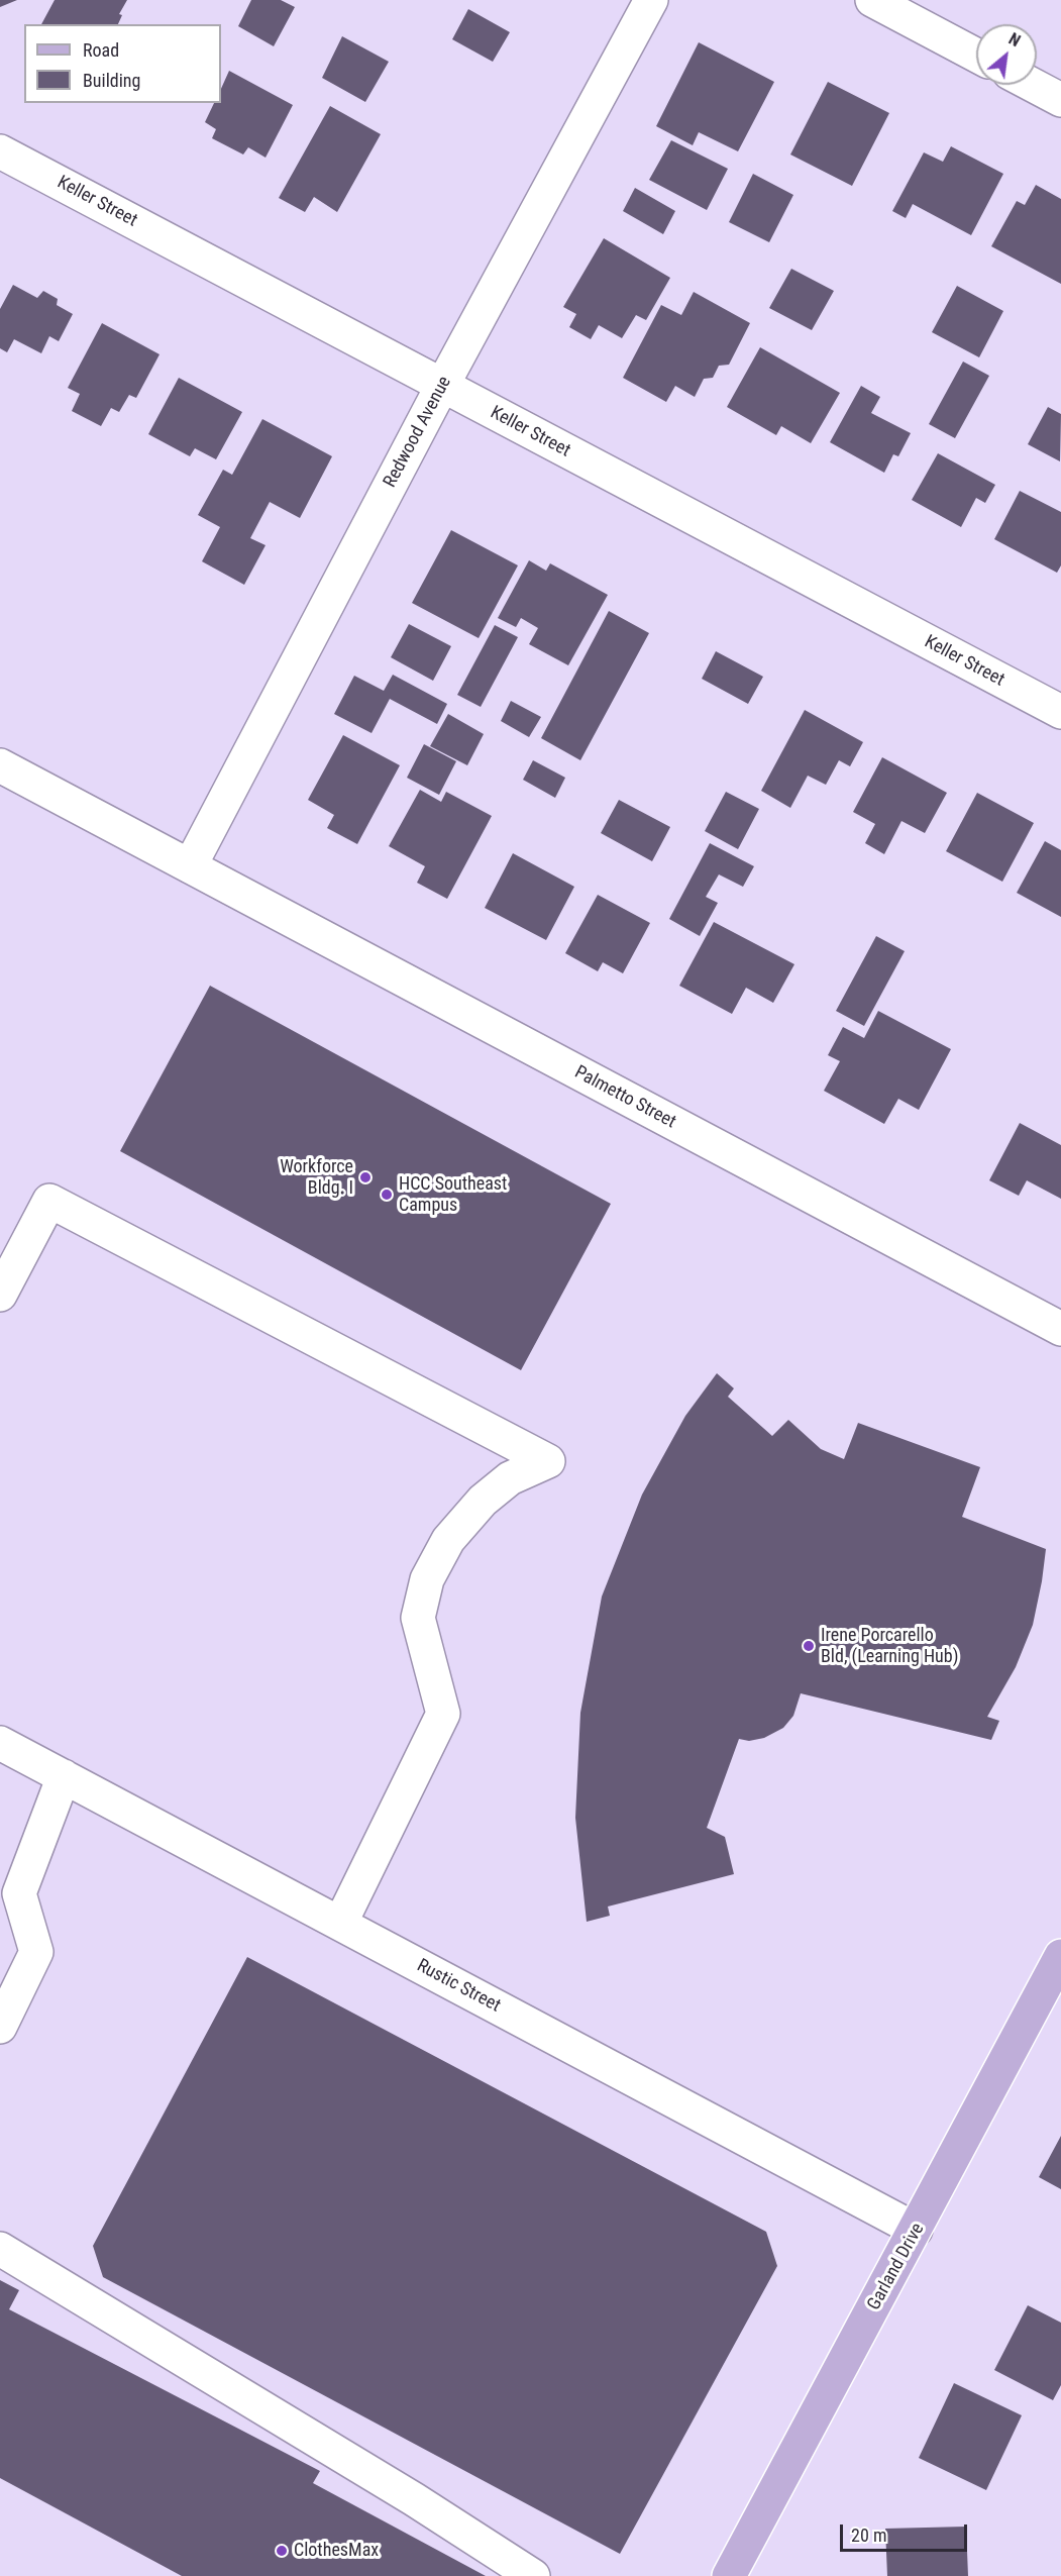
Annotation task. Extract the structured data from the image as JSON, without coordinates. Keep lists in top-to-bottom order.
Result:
{
  "streets": {
    "main road": ["Garland Drive"],
    "street": [
      "Keller Street",
      "Redwood Avenue",
      "Palmetto Street",
      "Rustic Street"
    ]
  },
  "crossings": [
    ["Keller Street", "Redwood Avenue"],
    ["Redwood Avenue", "Palmetto Street"],
    ["Rustic Street", "Garland Drive"]
  ],
  "places": [
    "Workforce Bldg. I",
    "HCC Southeast Campus",
    "Irene Porcarello Bld, (Learning Hub)",
    "ClothesMax"
  ],
  "legend": ["Road", "Building"],
  "scale_bar": "20 m",
  "north": "top right"
}
